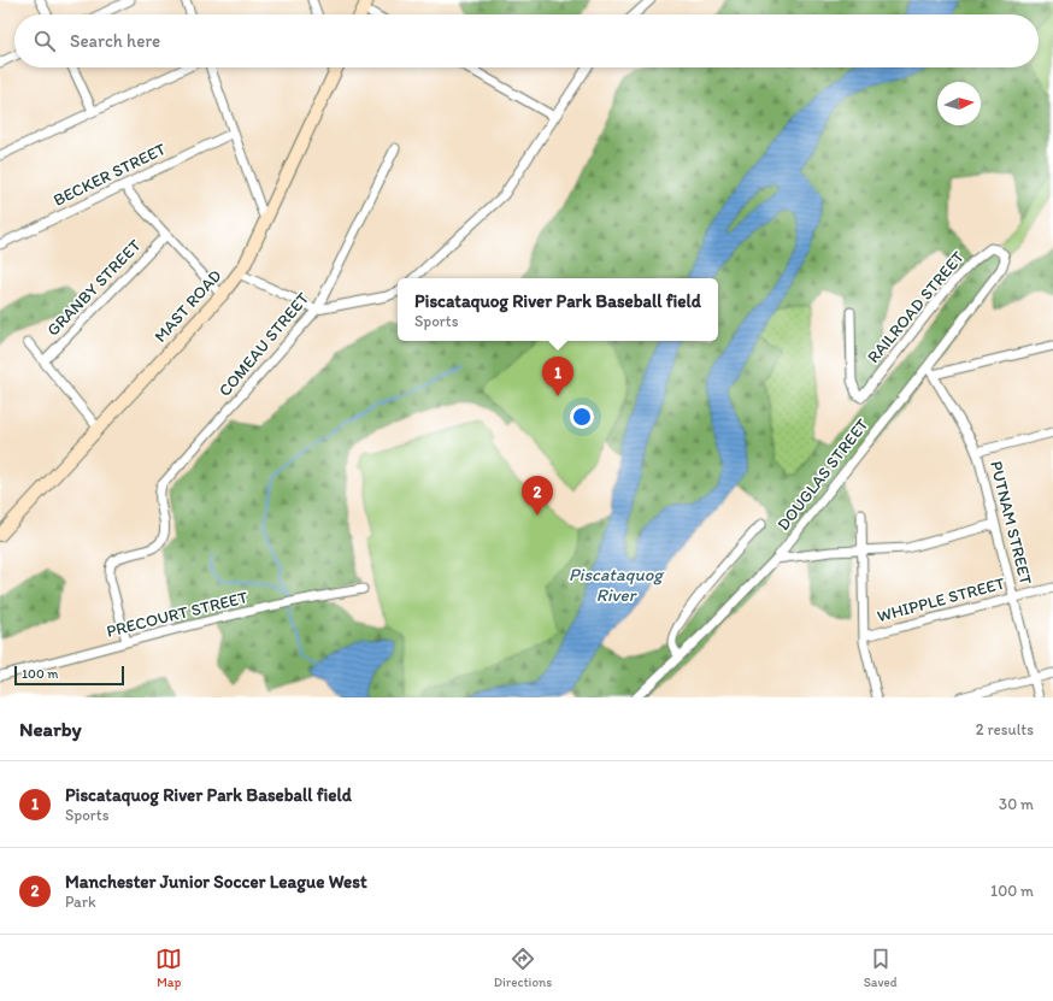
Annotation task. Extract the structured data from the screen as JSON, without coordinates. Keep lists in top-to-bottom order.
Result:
{
  "streets": {
    "main road": ["MAST ROAD"],
    "street": [
      "BECKER STREET",
      "GRANBY STREET",
      "RAILROAD STREET",
      "COMEAU STREET",
      "DOUGLAS STREET",
      "PUTNAM STREET",
      "WHIPPLE STREET",
      "PRECOURT STREET"
    ]
  },
  "crossings": [
    ["RAILROAD STREET", "DOUGLAS STREET"],
    ["COMEAU STREET", "PRECOURT STREET"],
    ["DOUGLAS STREET", "PUTNAM STREET"],
    ["PUTNAM STREET", "WHIPPLE STREET"]
  ],
  "water": ["Piscataquog River"],
  "scale_bar": "100 m",
  "north": "right",
  "page": {
    "search": "Search here",
    "popup": ["Piscataquog River Park Baseball field", "Sports"],
    "pins": ["1", "2"],
    "scale": "100 m",
    "heading": ["Nearby", "2 results"],
    "list": [
      {
        "mark": "1",
        "name": "Piscataquog River Park Baseball field",
        "note": "Sports",
        "value": "30 m"
      },
      {
        "mark": "2",
        "name": "Manchester Junior Soccer League West",
        "note": "Park",
        "value": "100 m"
      }
    ],
    "nav": ["Map", "Directions", "Saved"]
  }
}
